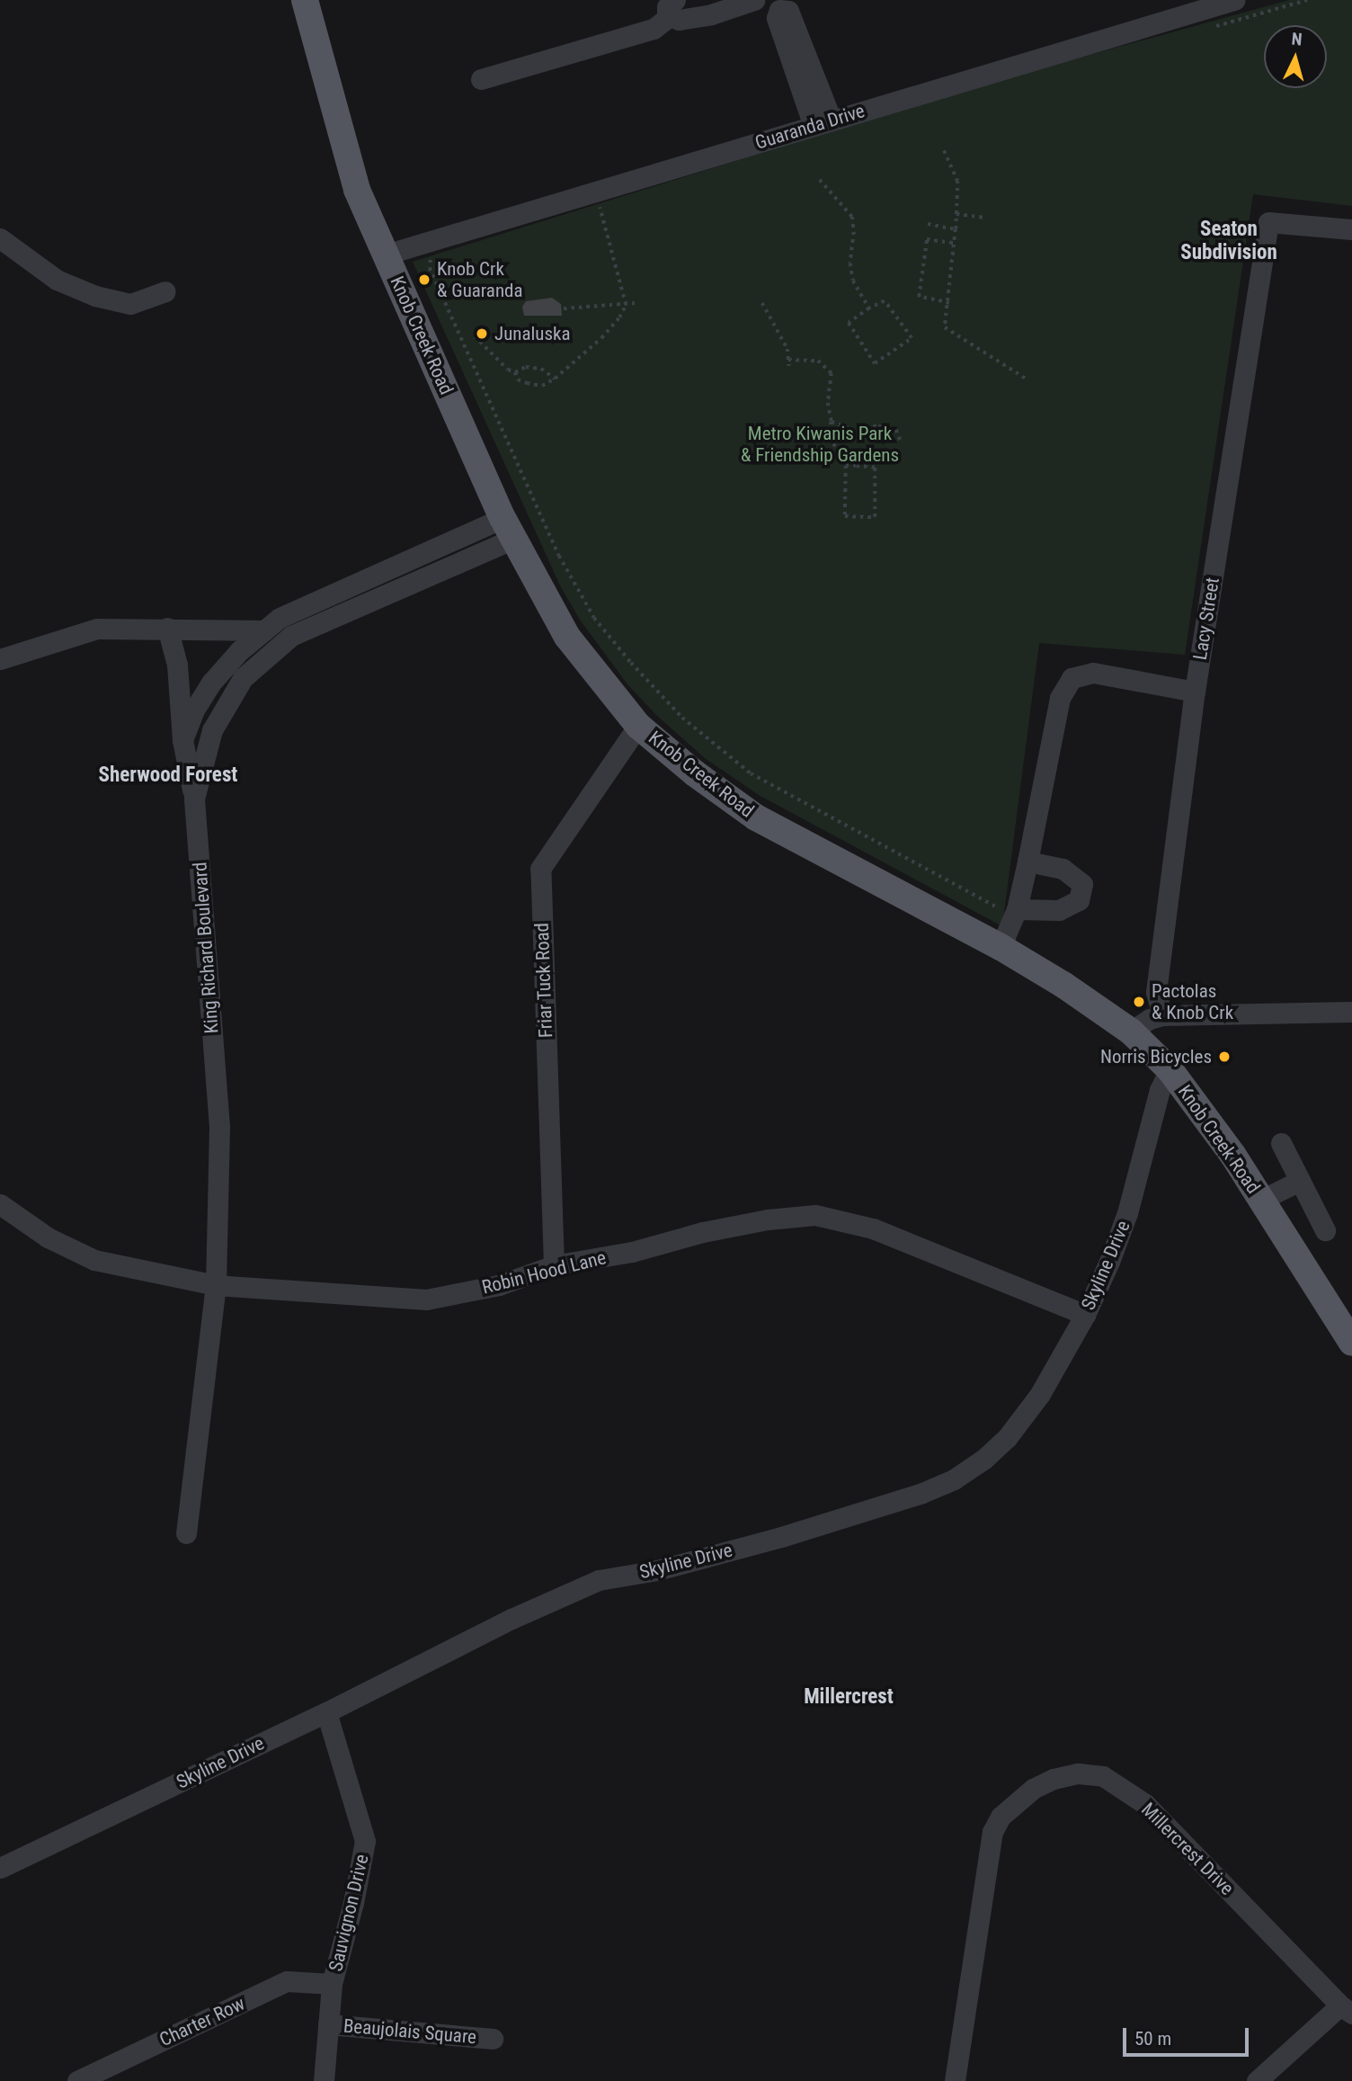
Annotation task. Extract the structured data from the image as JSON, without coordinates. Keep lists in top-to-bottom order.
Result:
{
  "streets": {
    "main road": ["Knob Creek Road"],
    "street": [
      "Guaranda Drive",
      "Lacy Street",
      "King Richard Boulevard",
      "Friar Tuck Road",
      "Skyline Drive",
      "Robin Hood Lane",
      "Millercrest Drive",
      "Sauvignon Drive",
      "Charter Row",
      "Beaujolais Square"
    ]
  },
  "crossings": [
    ["Guaranda Drive", "Knob Creek Road"],
    ["Knob Creek Road", "King Richard Boulevard"],
    ["Knob Creek Road", "Friar Tuck Road"],
    ["Knob Creek Road", "Skyline Drive"],
    ["King Richard Boulevard", "Robin Hood Lane"],
    ["Friar Tuck Road", "Robin Hood Lane"],
    ["Skyline Drive", "Robin Hood Lane"],
    ["Skyline Drive", "Sauvignon Drive"],
    ["Sauvignon Drive", "Charter Row"],
    ["Sauvignon Drive", "Beaujolais Square"]
  ],
  "districts": ["Seaton Subdivision", "Sherwood Forest", "Millercrest"],
  "parks": ["Metro Kiwanis Park & Friendship Gardens"],
  "places": [
    "Knob Crk & Guaranda",
    "Junaluska",
    "Pactolas & Knob Crk",
    "Norris Bicycles"
  ],
  "scale_bar": "50 m",
  "north": "top"
}
